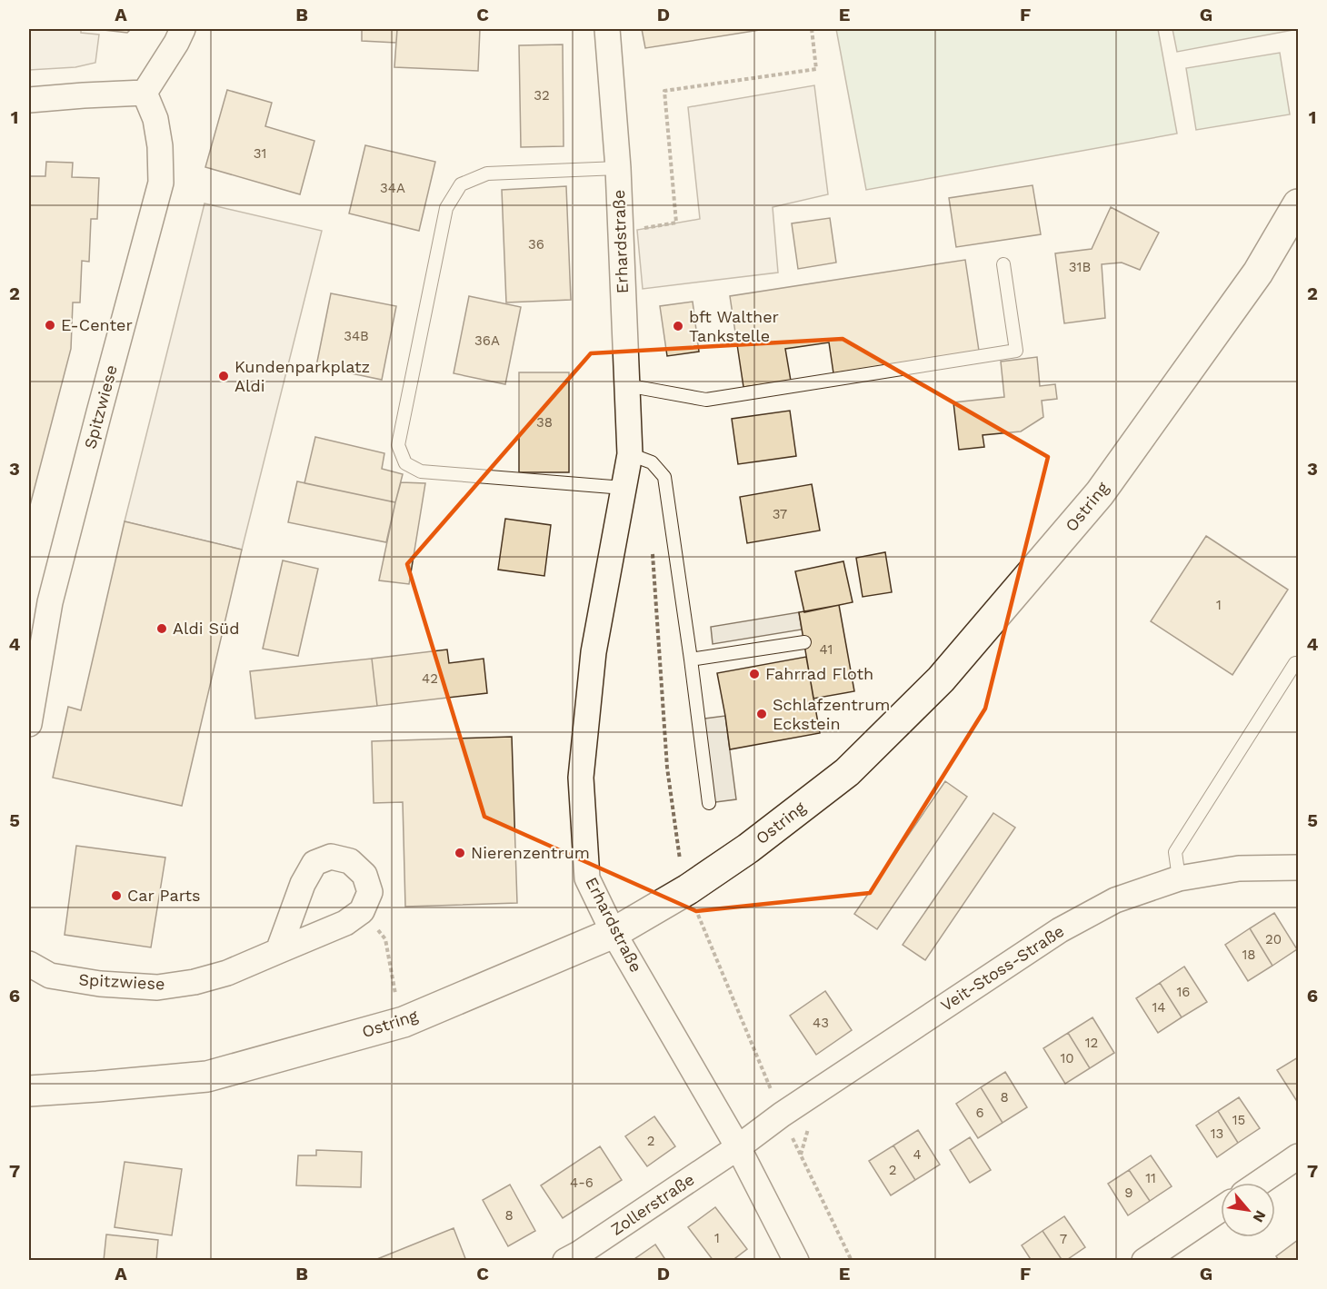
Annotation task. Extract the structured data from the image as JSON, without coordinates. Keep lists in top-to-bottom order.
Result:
{
  "streets": {
    "main road": ["Ostring"],
    "street": [
      "Erhardstraße",
      "Spitzwiese",
      "Veit-Stoss-Straße",
      "Zollerstraße"
    ]
  },
  "crossings": [
    ["Erhardstraße", "Ostring"],
    ["Erhardstraße", "Veit-Stoss-Straße"],
    ["Erhardstraße", "Zollerstraße"],
    ["Veit-Stoss-Straße", "Zollerstraße"]
  ],
  "places": [
    "E-Center",
    "bft Walther Tankstelle",
    "Kundenparkplatz Aldi",
    "Aldi Süd",
    "Fahrrad Floth",
    "Schlafzentrum Eckstein",
    "Nierenzentrum",
    "Car Parts"
  ],
  "house_numbers": [
    "32",
    "31",
    "34A",
    "36",
    "31B",
    "34B",
    "36A",
    "38",
    "37",
    "1",
    "41",
    "42",
    "20",
    "18",
    "16",
    "14",
    "43",
    "12",
    "10",
    "8",
    "6",
    "15",
    "13",
    "2",
    "4",
    "2",
    "11",
    "4-6",
    "9",
    "8",
    "1",
    "7"
  ],
  "north": "bottom right",
  "grid": {
    "columns": [
      "A",
      "B",
      "C",
      "D",
      "E",
      "F",
      "G"
    ],
    "rows": [
      "1",
      "2",
      "3",
      "4",
      "5",
      "6",
      "7"
    ]
  }
}
